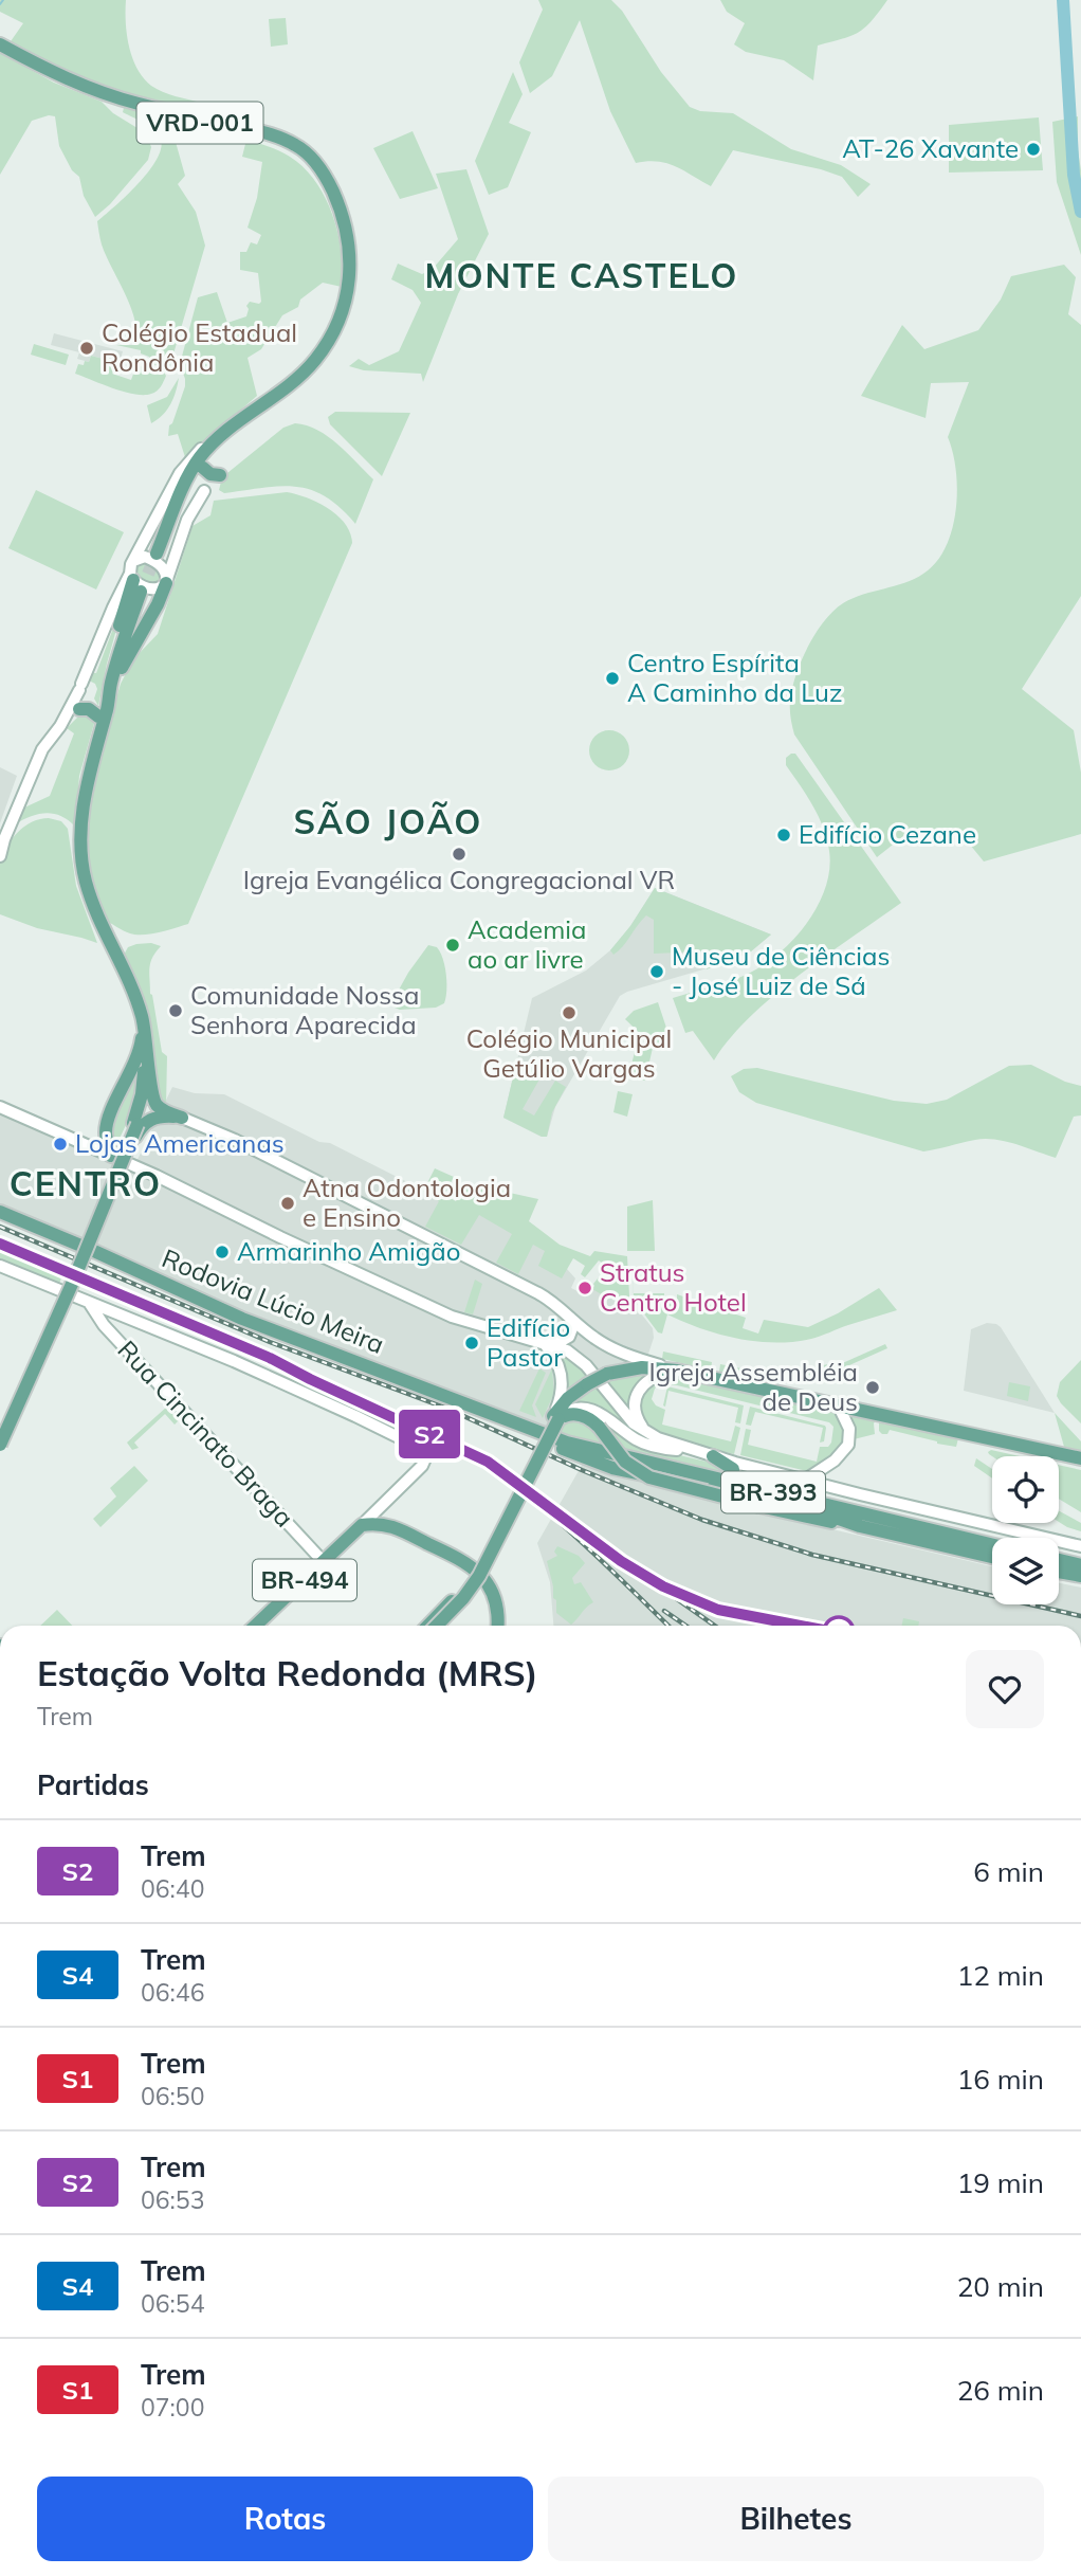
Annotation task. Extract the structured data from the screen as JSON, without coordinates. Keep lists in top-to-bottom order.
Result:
{
  "streets": {
    "main road": [
      "VRD-001",
      "Rodovia Lúcio Meira",
      "BR-393",
      "BR-494"
    ],
    "street": ["Rua Cincinato Braga"]
  },
  "crossings": [
    ["Rua Cincinato Braga", "BR-494"]
  ],
  "districts": ["MONTE CASTELO", "SÃO JOÃO", "CENTRO"],
  "places": [
    "AT-26 Xavante",
    "Colégio Estadual Rondônia",
    "Centro Espírita A Caminho da Luz",
    "Edifício Cezane",
    "Igreja Evangélica Congregacional VR",
    "Academia ao ar livre",
    "Museu de Ciências - José Luiz de Sá",
    "Comunidade Nossa Senhora Aparecida",
    "Colégio Municipal Getúlio Vargas",
    "Lojas Americanas",
    "Atna Odontologia e Ensino",
    "Armarinho Amigão",
    "Stratus Centro Hotel",
    "Edifício Pastor",
    "Igreja Assembléia de Deus"
  ],
  "page": {
    "on_map": "S2",
    "heading": [
      ["Estação Volta Redonda (MRS)", "Trem"],
      "Partidas"
    ],
    "list": [
      {
        "mark": "S2",
        "name": "Trem",
        "note": "06:40",
        "value": "6 min"
      },
      {
        "mark": "S4",
        "name": "Trem",
        "note": "06:46",
        "value": "12 min"
      },
      {
        "mark": "S1",
        "name": "Trem",
        "note": "06:50",
        "value": "16 min"
      },
      {
        "mark": "S2",
        "name": "Trem",
        "note": "06:53",
        "value": "19 min"
      },
      {
        "mark": "S4",
        "name": "Trem",
        "note": "06:54",
        "value": "20 min"
      },
      {
        "mark": "S1",
        "name": "Trem",
        "note": "07:00",
        "value": "26 min"
      }
    ],
    "buttons": ["Rotas", "Bilhetes"]
  }
}
